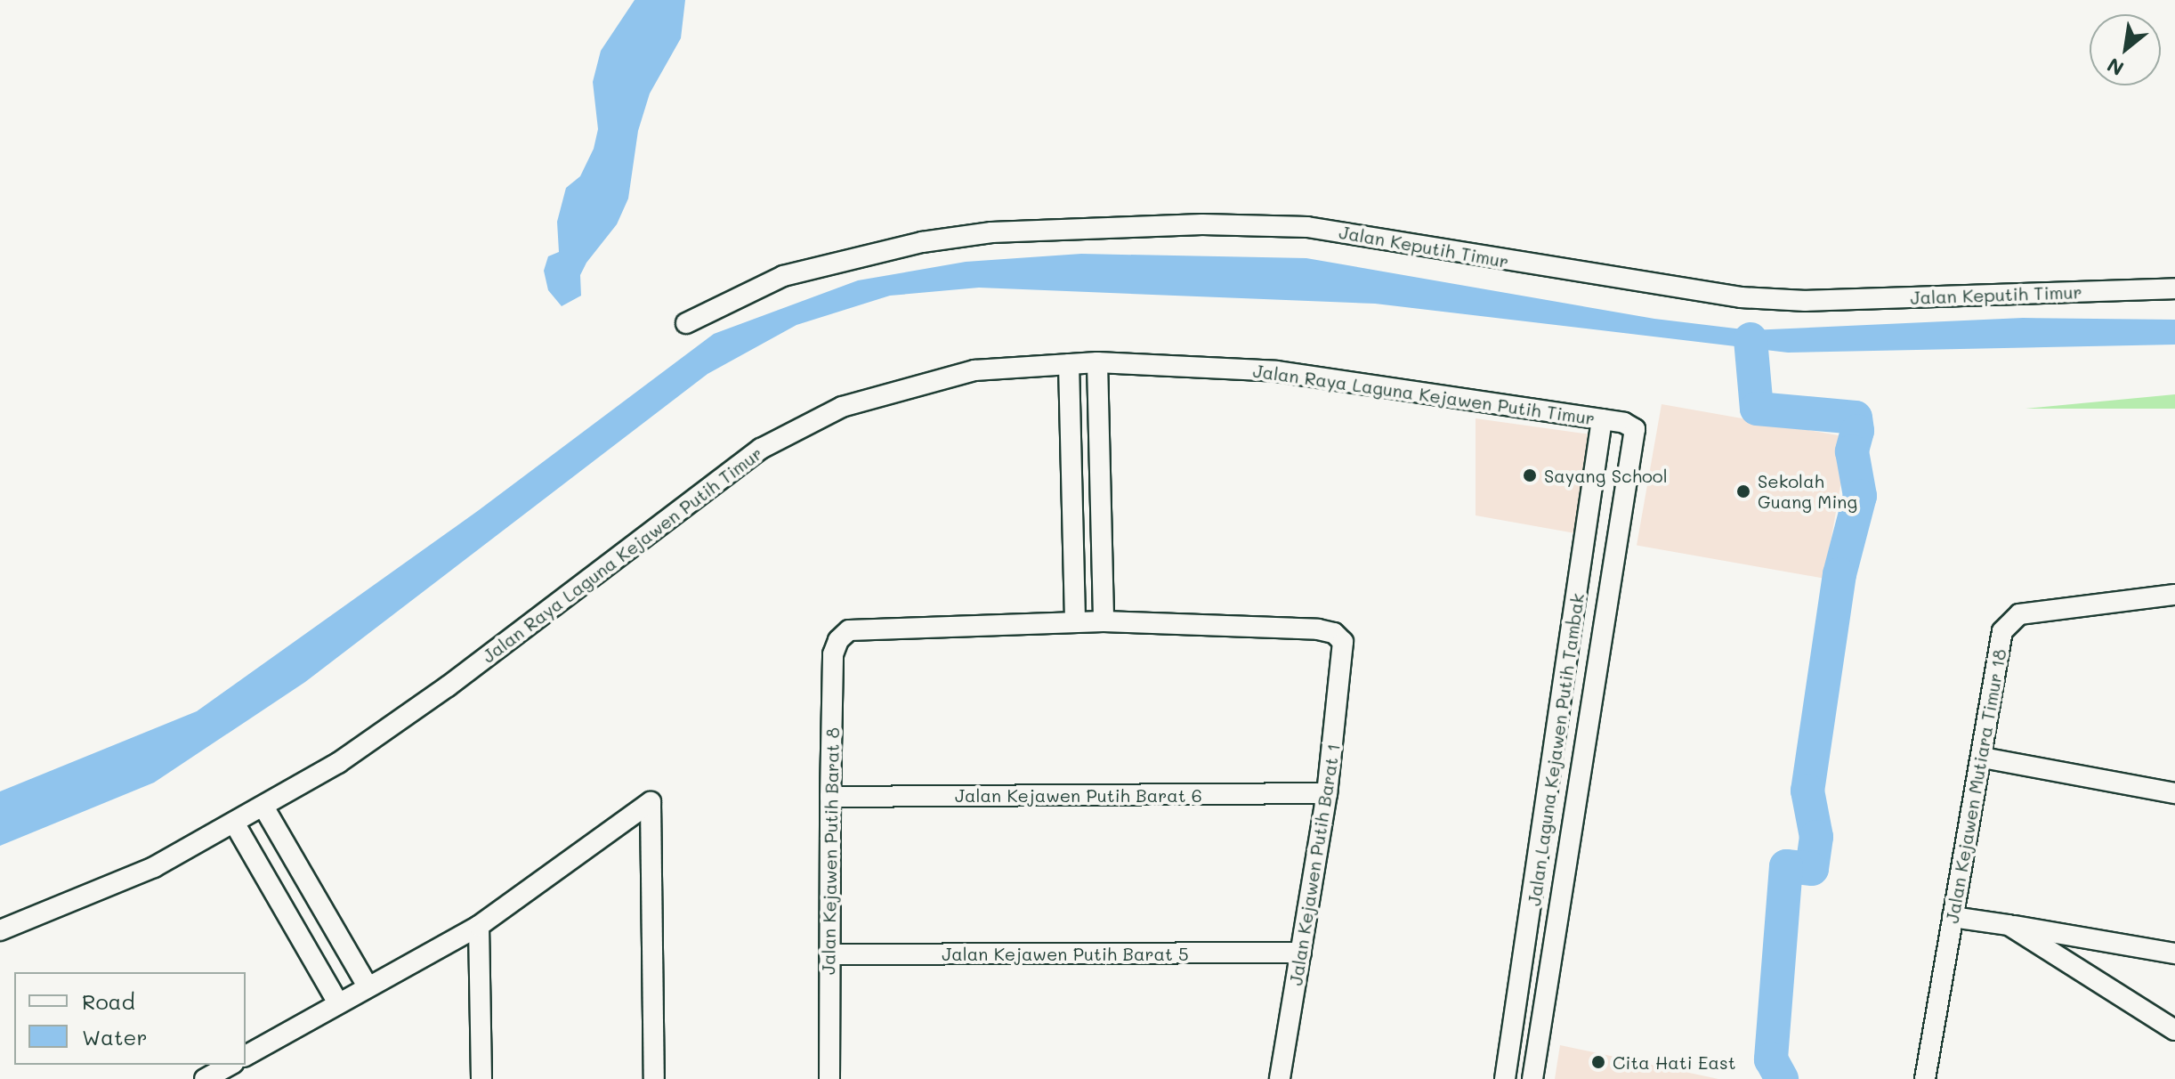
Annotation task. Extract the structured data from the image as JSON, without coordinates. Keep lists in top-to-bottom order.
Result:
{
  "streets": {
    "street": [
      "Jalan Keputih Timur",
      "Jalan Raya Laguna Kejawen Putih Timur",
      "Jalan Laguna Kejawen Putih Tambak",
      "Jalan Kejawen Mutiara Timur 18",
      "Jalan Kejawen Putih Barat 6",
      "Jalan Kejawen Putih Barat 8",
      "Jalan Kejawen Putih Barat 1",
      "Jalan Kejawen Putih Barat 5"
    ]
  },
  "crossings": [
    ["Jalan Raya Laguna Kejawen Putih Timur", "Jalan Laguna Kejawen Putih Tambak"],
    ["Jalan Kejawen Putih Barat 6", "Jalan Kejawen Putih Barat 8"],
    ["Jalan Kejawen Putih Barat 6", "Jalan Kejawen Putih Barat 1"],
    ["Jalan Kejawen Putih Barat 8", "Jalan Kejawen Putih Barat 5"],
    ["Jalan Kejawen Putih Barat 1", "Jalan Kejawen Putih Barat 5"]
  ],
  "places": ["Sayang School", "Sekolah Guang Ming", "Cita Hati East"],
  "legend": ["Road", "Water"],
  "north": "bottom left"
}
